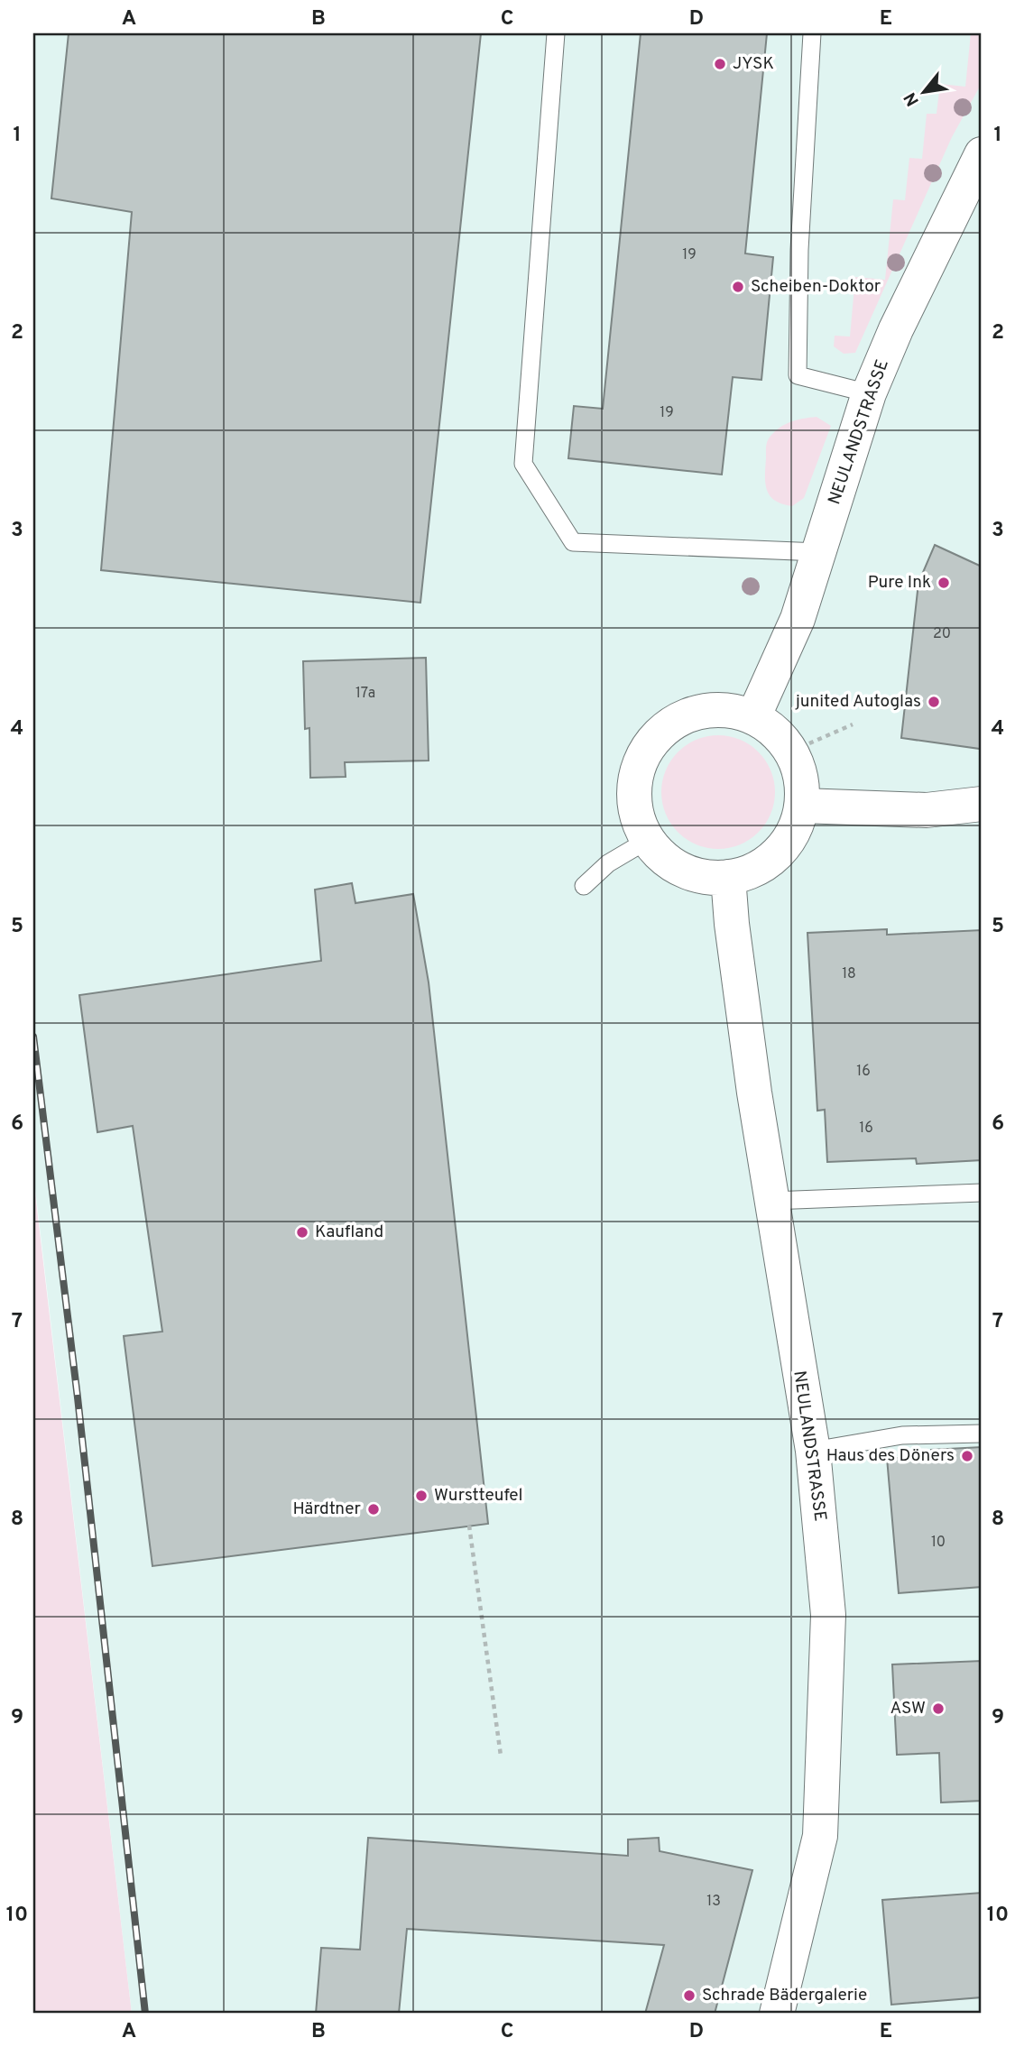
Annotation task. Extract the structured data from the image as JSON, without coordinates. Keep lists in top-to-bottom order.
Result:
{
  "streets": {
    "street": ["NEULANDSTRASSE"]
  },
  "places": [
    "JYSK",
    "Scheiben-Doktor",
    "Pure Ink",
    "junited Autoglas",
    "Kaufland",
    "Haus des Döners",
    "Wurstteufel",
    "Härdtner",
    "ASW",
    "Schrade Bädergalerie"
  ],
  "house_numbers": [
    "19",
    "19",
    "20",
    "17a",
    "18",
    "16",
    "16",
    "10",
    "13"
  ],
  "north": "bottom left",
  "grid": {
    "columns": [
      "A",
      "B",
      "C",
      "D",
      "E"
    ],
    "rows": [
      "1",
      "2",
      "3",
      "4",
      "5",
      "6",
      "7",
      "8",
      "9",
      "10"
    ]
  }
}
